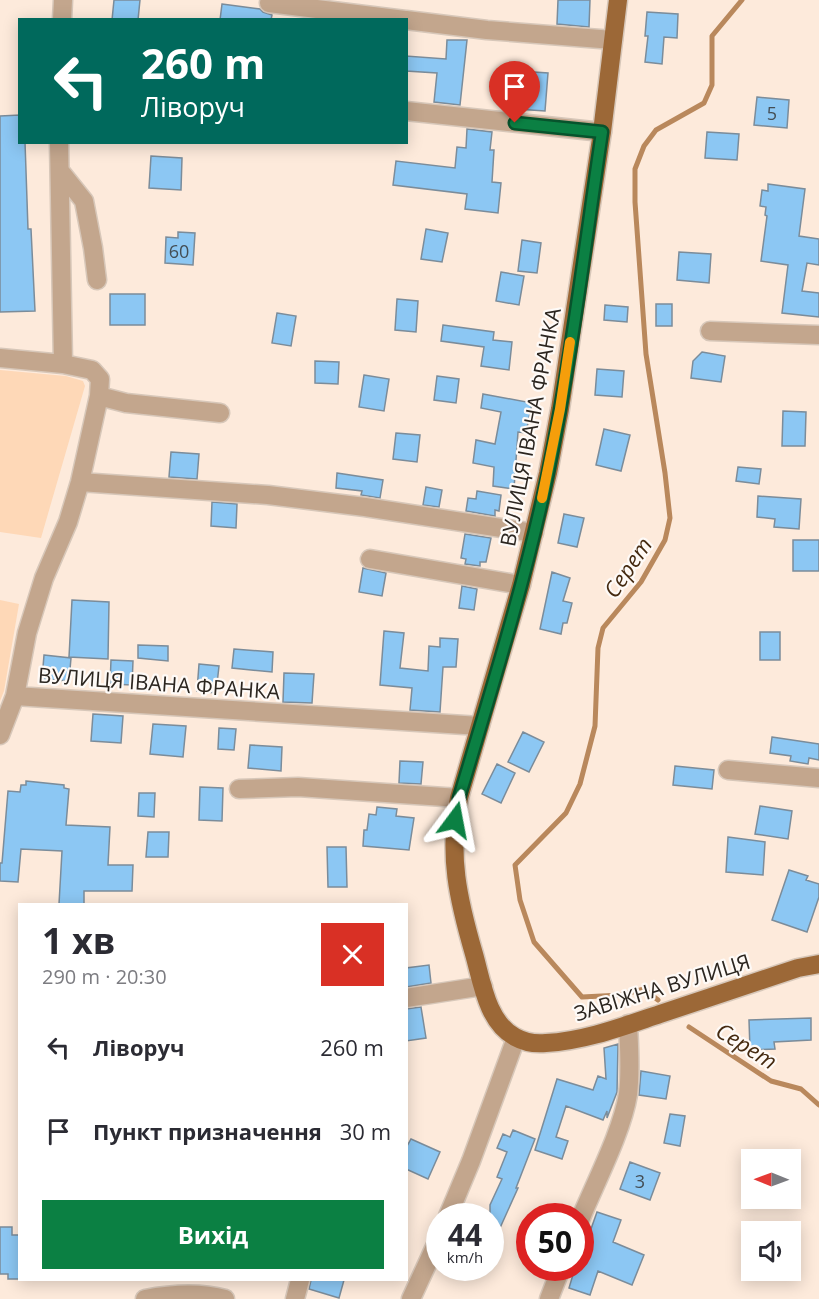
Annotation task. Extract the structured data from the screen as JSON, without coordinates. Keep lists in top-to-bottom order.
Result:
{
  "streets": {
    "main road": ["ВУЛИЦЯ ІВАНА ФРАНКА", "ЗАВІЖНА ВУЛИЦЯ"]
  },
  "crossings": [
    ["ВУЛИЦЯ ІВАНА ФРАНКА", "ЗАВІЖНА ВУЛИЦЯ"]
  ],
  "water": ["Серет"],
  "house_numbers": ["5", "60", "3"],
  "north": "left",
  "page": {
    "turn": ["260 m", "Ліворуч"],
    "heading": ["1 хв", "290 m · 20:30"],
    "list": [
      {
        "name": "Ліворуч",
        "value": "260 m"
      },
      {
        "name": "Пункт призначення",
        "value": "30 m"
      }
    ],
    "buttons": "Вихід",
    "speed": "44 km/h",
    "limit": "50"
  }
}
